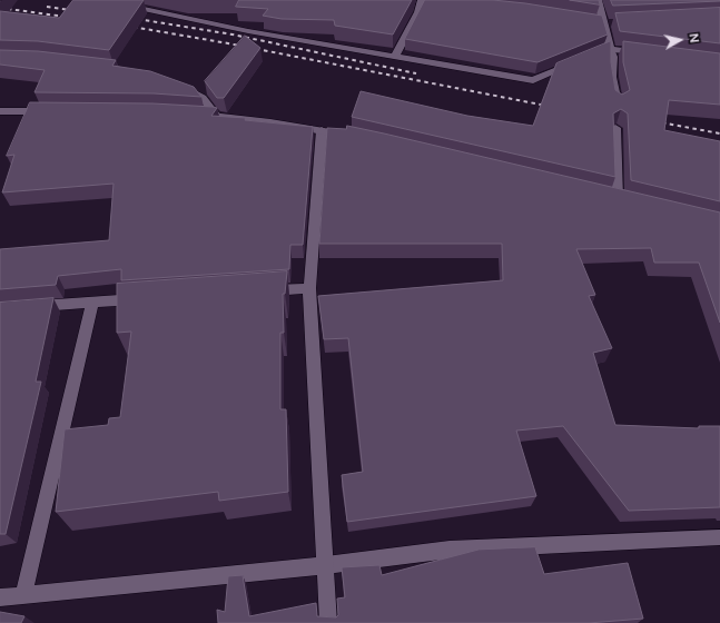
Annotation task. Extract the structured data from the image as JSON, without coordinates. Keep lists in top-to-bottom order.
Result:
{
  "north": "right"
}
